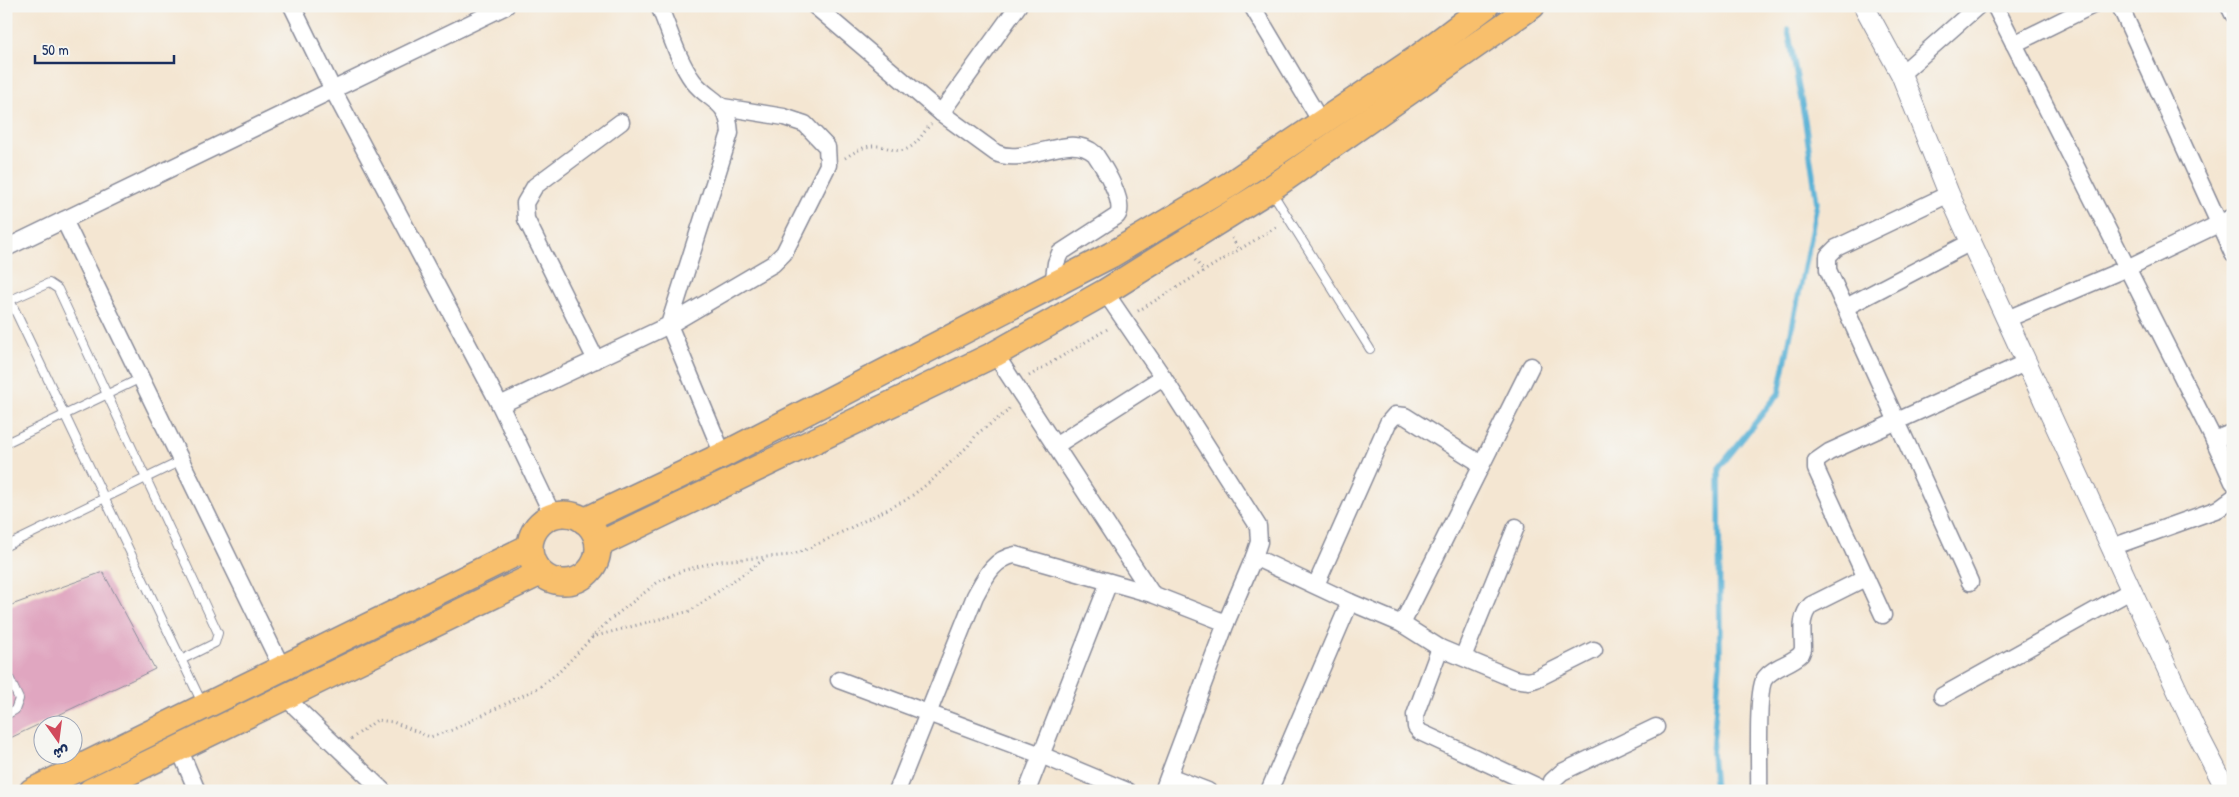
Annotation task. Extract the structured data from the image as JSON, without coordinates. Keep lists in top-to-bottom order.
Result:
{
  "scale_bar": "50 m",
  "north": "bottom"
}
